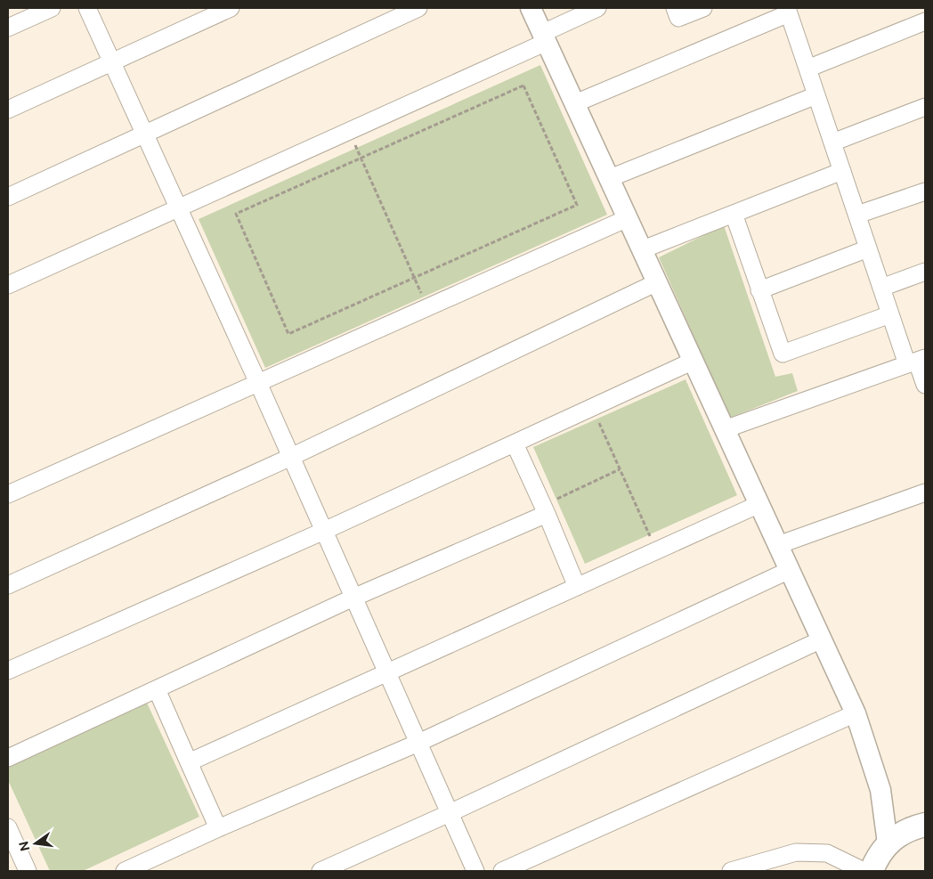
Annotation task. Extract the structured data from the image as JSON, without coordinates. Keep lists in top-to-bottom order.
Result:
{
  "north": "left"
}
